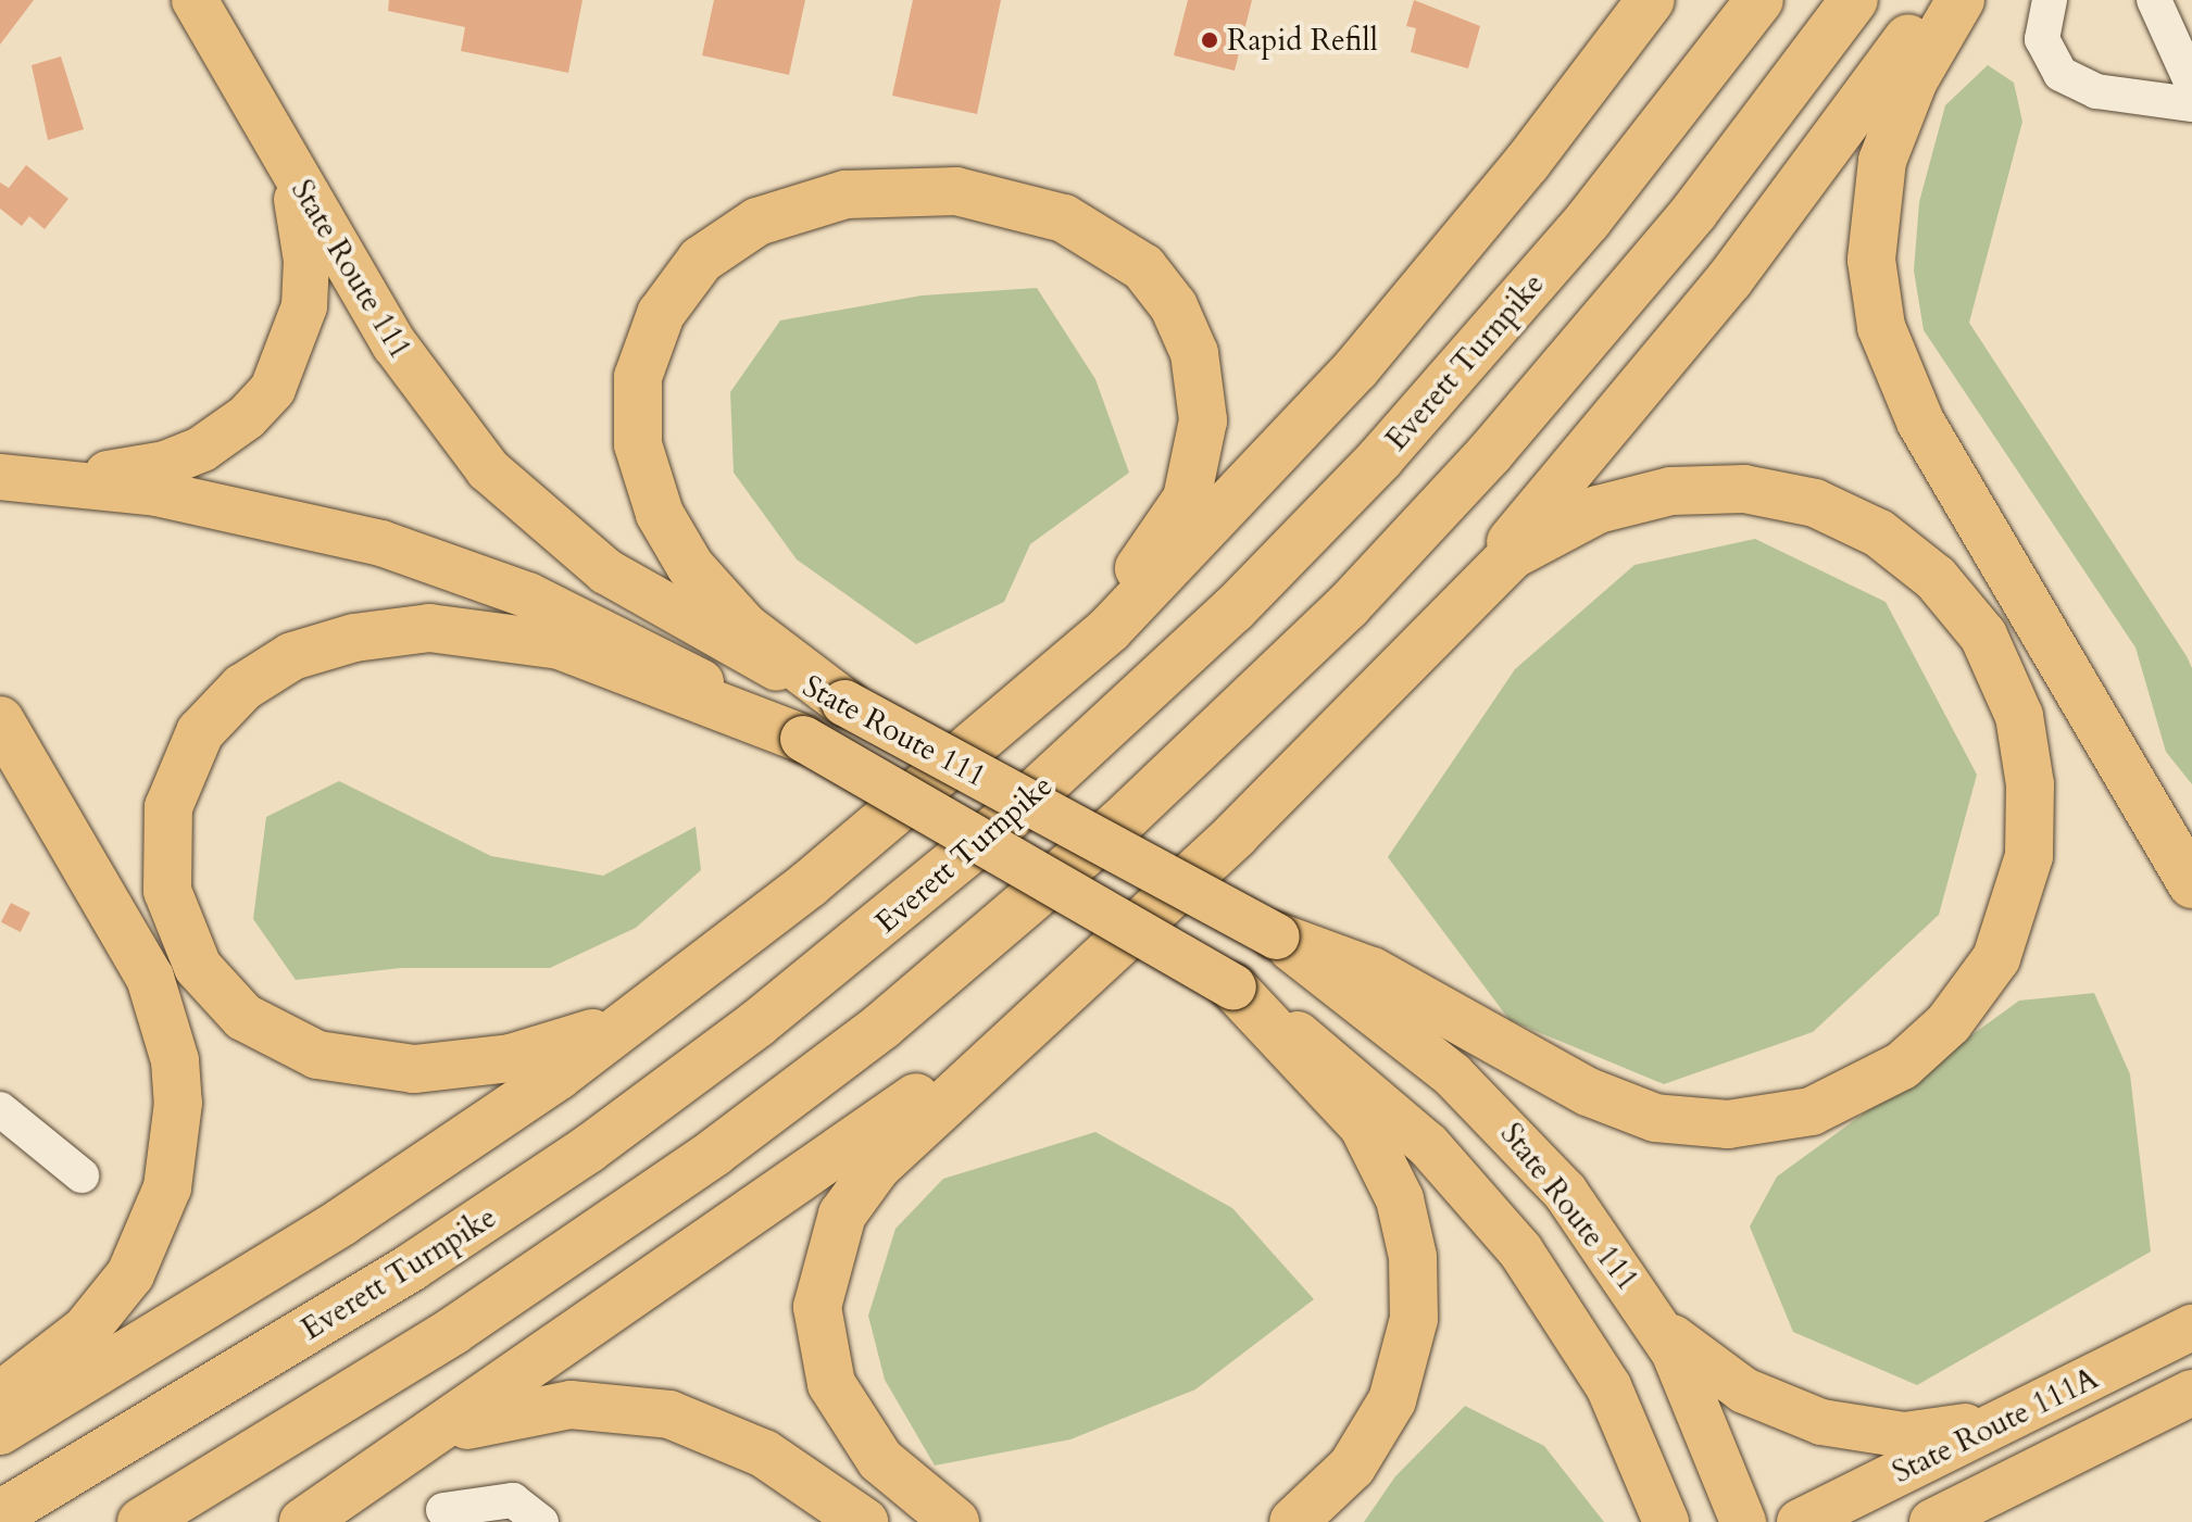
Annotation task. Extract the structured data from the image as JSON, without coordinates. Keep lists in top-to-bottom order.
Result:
{
  "streets": {
    "highway": ["Everett Turnpike"],
    "main road": ["State Route 111", "State Route 111A"]
  },
  "places": ["Rapid Refill"]
}
